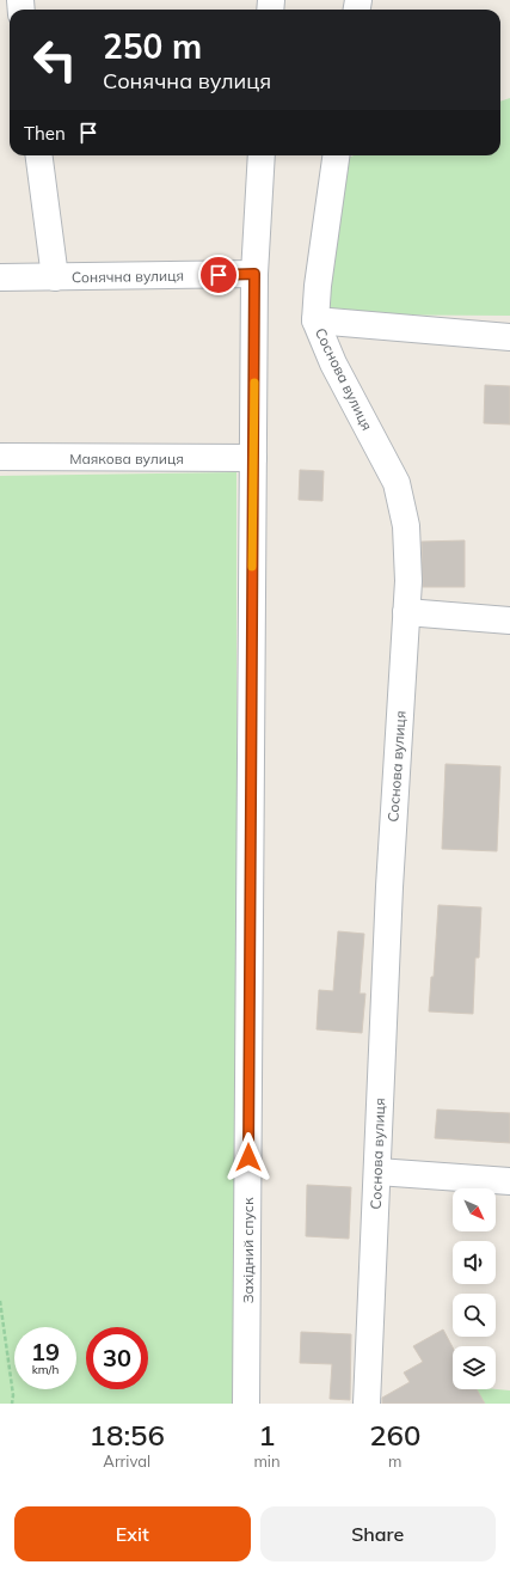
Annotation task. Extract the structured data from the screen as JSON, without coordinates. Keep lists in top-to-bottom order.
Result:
{
  "streets": {
    "street": [
      "Сонячна вулиця",
      "Соснова вулиця",
      "Маякова вулиця",
      "Західний спуск"
    ]
  },
  "crossings": [
    ["Сонячна вулиця", "Західний спуск"],
    ["Маякова вулиця", "Західний спуск"]
  ],
  "north": "bottom right",
  "page": {
    "turn": ["250 m", "Сонячна вулиця"],
    "then": "Then",
    "speed": "19 km/h",
    "limit": "30",
    "eta": [
      "18:56",
      "Arrival",
      "1",
      "min",
      "260",
      "m"
    ],
    "buttons": ["Exit", "Share"]
  }
}
